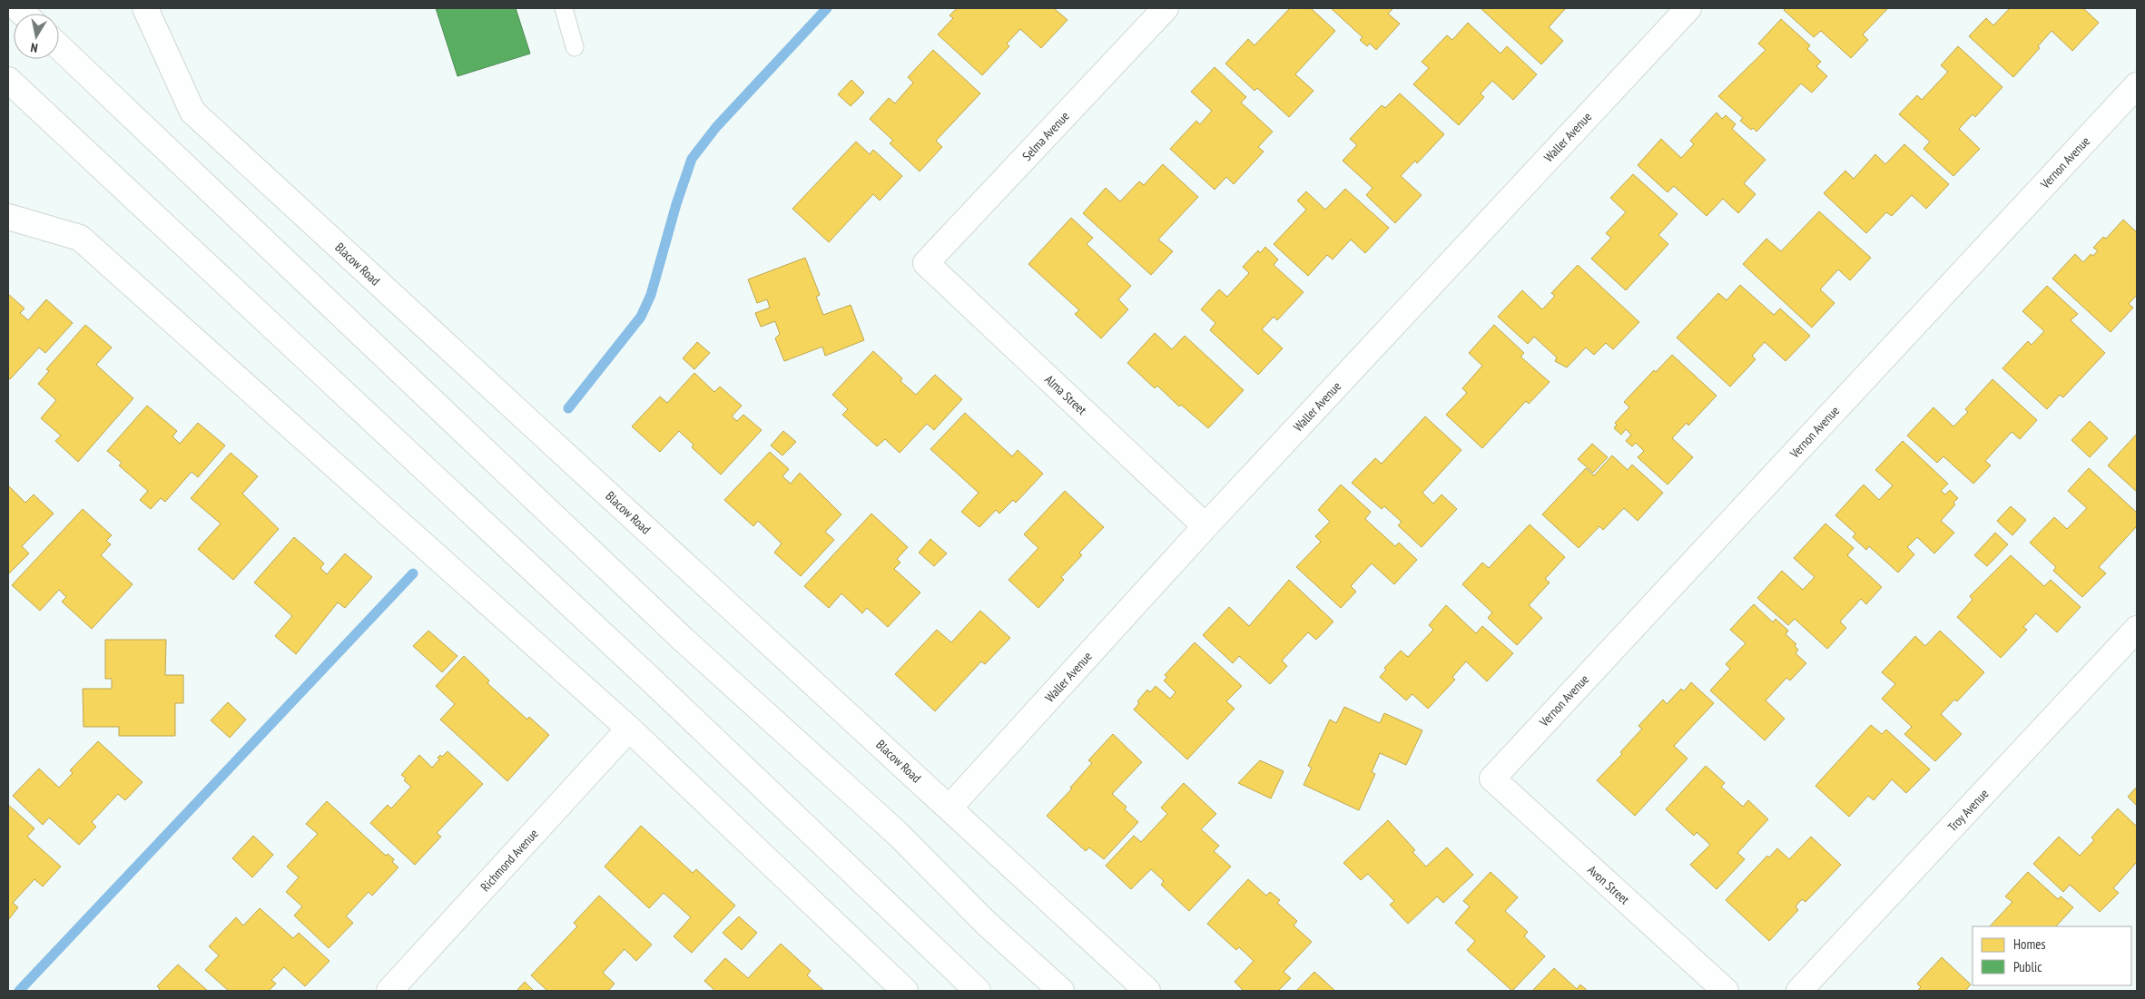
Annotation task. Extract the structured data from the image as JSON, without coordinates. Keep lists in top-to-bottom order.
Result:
{
  "streets": {
    "street": [
      "Selma Avenue",
      "Waller Avenue",
      "Vernon Avenue",
      "Blacow Road",
      "Alma Street",
      "Troy Avenue",
      "Richmond Avenue",
      "Avon Street"
    ]
  },
  "crossings": [
    ["Selma Avenue", "Alma Street"],
    ["Waller Avenue", "Blacow Road"],
    ["Waller Avenue", "Alma Street"],
    ["Vernon Avenue", "Avon Street"]
  ],
  "legend": ["Homes", "Public"],
  "north": "bottom"
}
